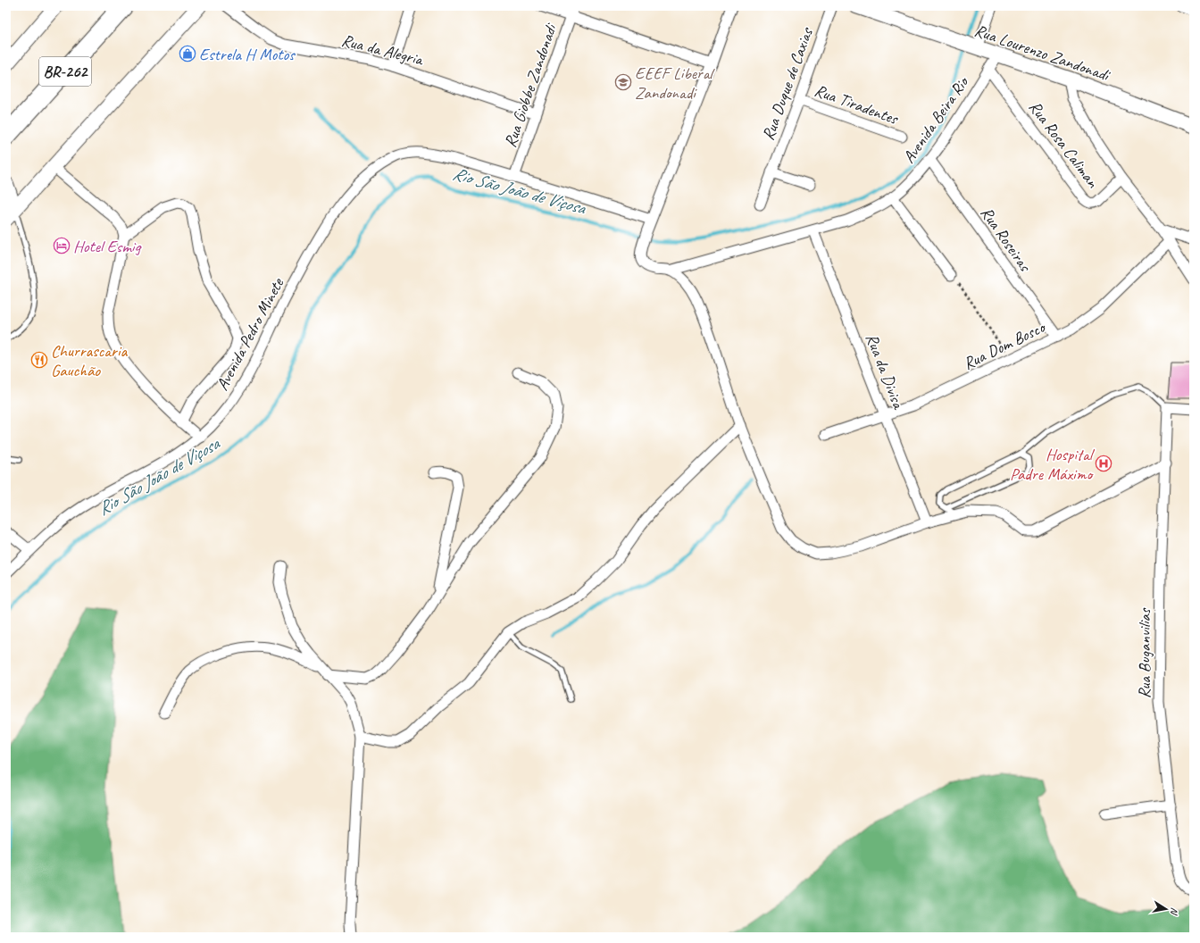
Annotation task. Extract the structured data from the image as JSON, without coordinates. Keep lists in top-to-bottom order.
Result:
{
  "streets": {
    "highway": ["BR-262"],
    "street": [
      "Rua da Alegria",
      "Rua Lourenzo Zandonadi",
      "Rua Duque de Caxias",
      "Rua Giobbe Zandonadi",
      "Rua Tiradentes",
      "Avenida Beira Rio",
      "Rua Rosa Caliman",
      "Rua Roseiras",
      "Avenida Pedro Minete",
      "Rua Dom Bosco",
      "Rua da Divisa",
      "Rua Buganvilias"
    ]
  },
  "crossings": [
    ["Rua da Alegria", "Rua Giobbe Zandonadi"],
    ["Rua Lourenzo Zandonadi", "Avenida Beira Rio"],
    ["Rua Duque de Caxias", "Rua Tiradentes"],
    ["Rua Giobbe Zandonadi", "Avenida Pedro Minete"],
    ["Avenida Beira Rio", "Rua Rosa Caliman"],
    ["Avenida Beira Rio", "Rua Roseiras"],
    ["Avenida Beira Rio", "Rua da Divisa"],
    ["Rua Roseiras", "Rua Dom Bosco"],
    ["Rua Dom Bosco", "Rua da Divisa"]
  ],
  "water": ["Rio São João de Viçosa"],
  "places": {
    "shop": ["Estrela H Motos"],
    "school or university": ["EEEF Liberal Zandonadi"],
    "hotel": ["Hotel Esmig"],
    "restaurant": ["Churrascaria Gauchão"],
    "hospital": ["Hospital Padre Máximo"]
  },
  "north": "right"
}
